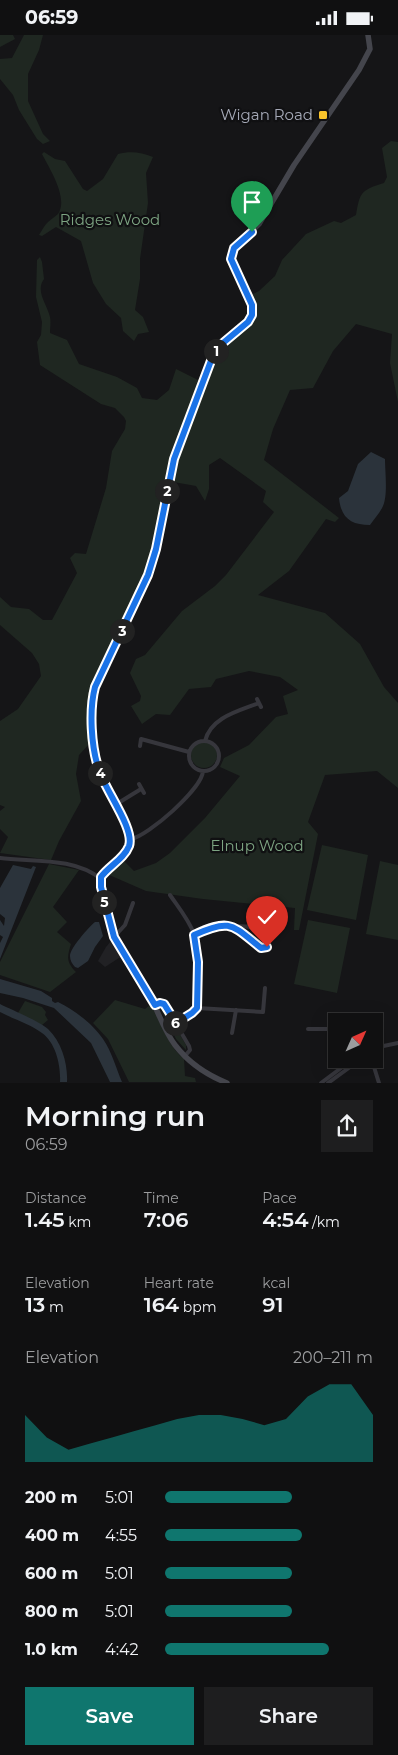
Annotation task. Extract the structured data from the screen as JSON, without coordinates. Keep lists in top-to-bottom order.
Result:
{
  "parks": ["Ridges Wood", "Elnup Wood"],
  "places": {
    "transit": ["Wigan Road"]
  },
  "north": "top right",
  "page": {
    "status": "06:59",
    "pins": [
      "1",
      "2",
      "3",
      "4",
      "5",
      "6"
    ],
    "heading": ["Morning run", "06:59"],
    "stats": [
      ["Distance", "1.45 km"],
      ["Time", "7:06"],
      ["Pace", "4:54 /km"],
      ["Elevation", "13 m"],
      ["Heart rate", "164 bpm"],
      ["kcal", "91"]
    ],
    "chart": ["Elevation", "200–211 m"],
    "list": [
      {
        "name": "200 m",
        "note": "5:01"
      },
      {
        "name": "400 m",
        "note": "4:55"
      },
      {
        "name": "600 m",
        "note": "5:01"
      },
      {
        "name": "800 m",
        "note": "5:01"
      },
      {
        "name": "1.0 km",
        "note": "4:42"
      }
    ],
    "buttons": ["Save", "Share"]
  }
}
